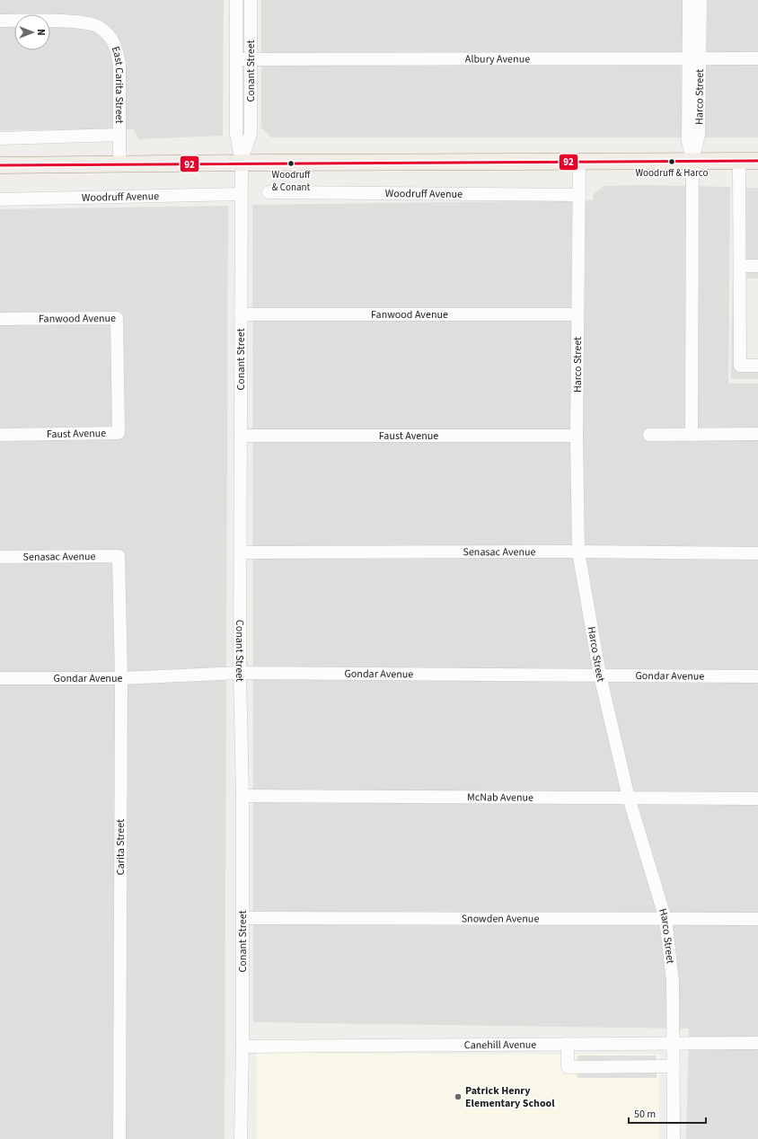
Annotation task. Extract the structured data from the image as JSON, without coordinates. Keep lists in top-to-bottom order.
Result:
{
  "streets": {
    "street": [
      "Albury Avenue",
      "Conant Street",
      "East Carita Street",
      "Harco Street",
      "Woodruff Avenue",
      "Fanwood Avenue",
      "Faust Avenue",
      "Senasac Avenue",
      "Gondar Avenue",
      "McNab Avenue",
      "Carita Street",
      "Snowden Avenue",
      "Canehill Avenue"
    ]
  },
  "crossings": [
    ["Albury Avenue", "Conant Street"],
    ["Albury Avenue", "Harco Street"],
    ["Conant Street", "Woodruff Avenue"],
    ["Conant Street", "Fanwood Avenue"],
    ["Conant Street", "Faust Avenue"],
    ["Conant Street", "Senasac Avenue"],
    ["Conant Street", "Gondar Avenue"],
    ["Conant Street", "McNab Avenue"],
    ["Conant Street", "Snowden Avenue"],
    ["Conant Street", "Canehill Avenue"],
    ["Harco Street", "Woodruff Avenue"],
    ["Harco Street", "Fanwood Avenue"],
    ["Harco Street", "Faust Avenue"],
    ["Harco Street", "Senasac Avenue"],
    ["Harco Street", "Gondar Avenue"],
    ["Harco Street", "McNab Avenue"],
    ["Harco Street", "Snowden Avenue"],
    ["Harco Street", "Canehill Avenue"],
    ["Fanwood Avenue", "Faust Avenue"],
    ["Senasac Avenue", "Carita Street"],
    ["Gondar Avenue", "Carita Street"]
  ],
  "places": ["Woodruff & Harco", "Woodruff & Conant", "Patrick Henry Elementary School"],
  "lines": ["transit line 92"],
  "scale_bar": "50 m",
  "north": "right"
}
